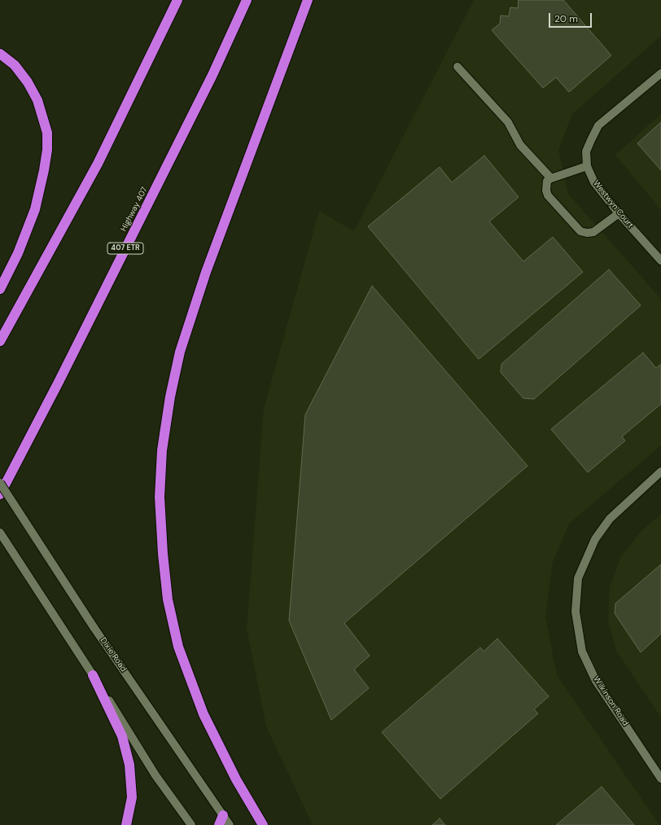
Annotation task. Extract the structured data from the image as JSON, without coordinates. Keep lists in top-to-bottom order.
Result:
{
  "streets": {
    "highway": ["Highway 407", "407 ETR"],
    "main road": ["Westwyn Court", "Dixie Road", "Wilkinson Road"]
  },
  "scale_bar": "20 m"
}
